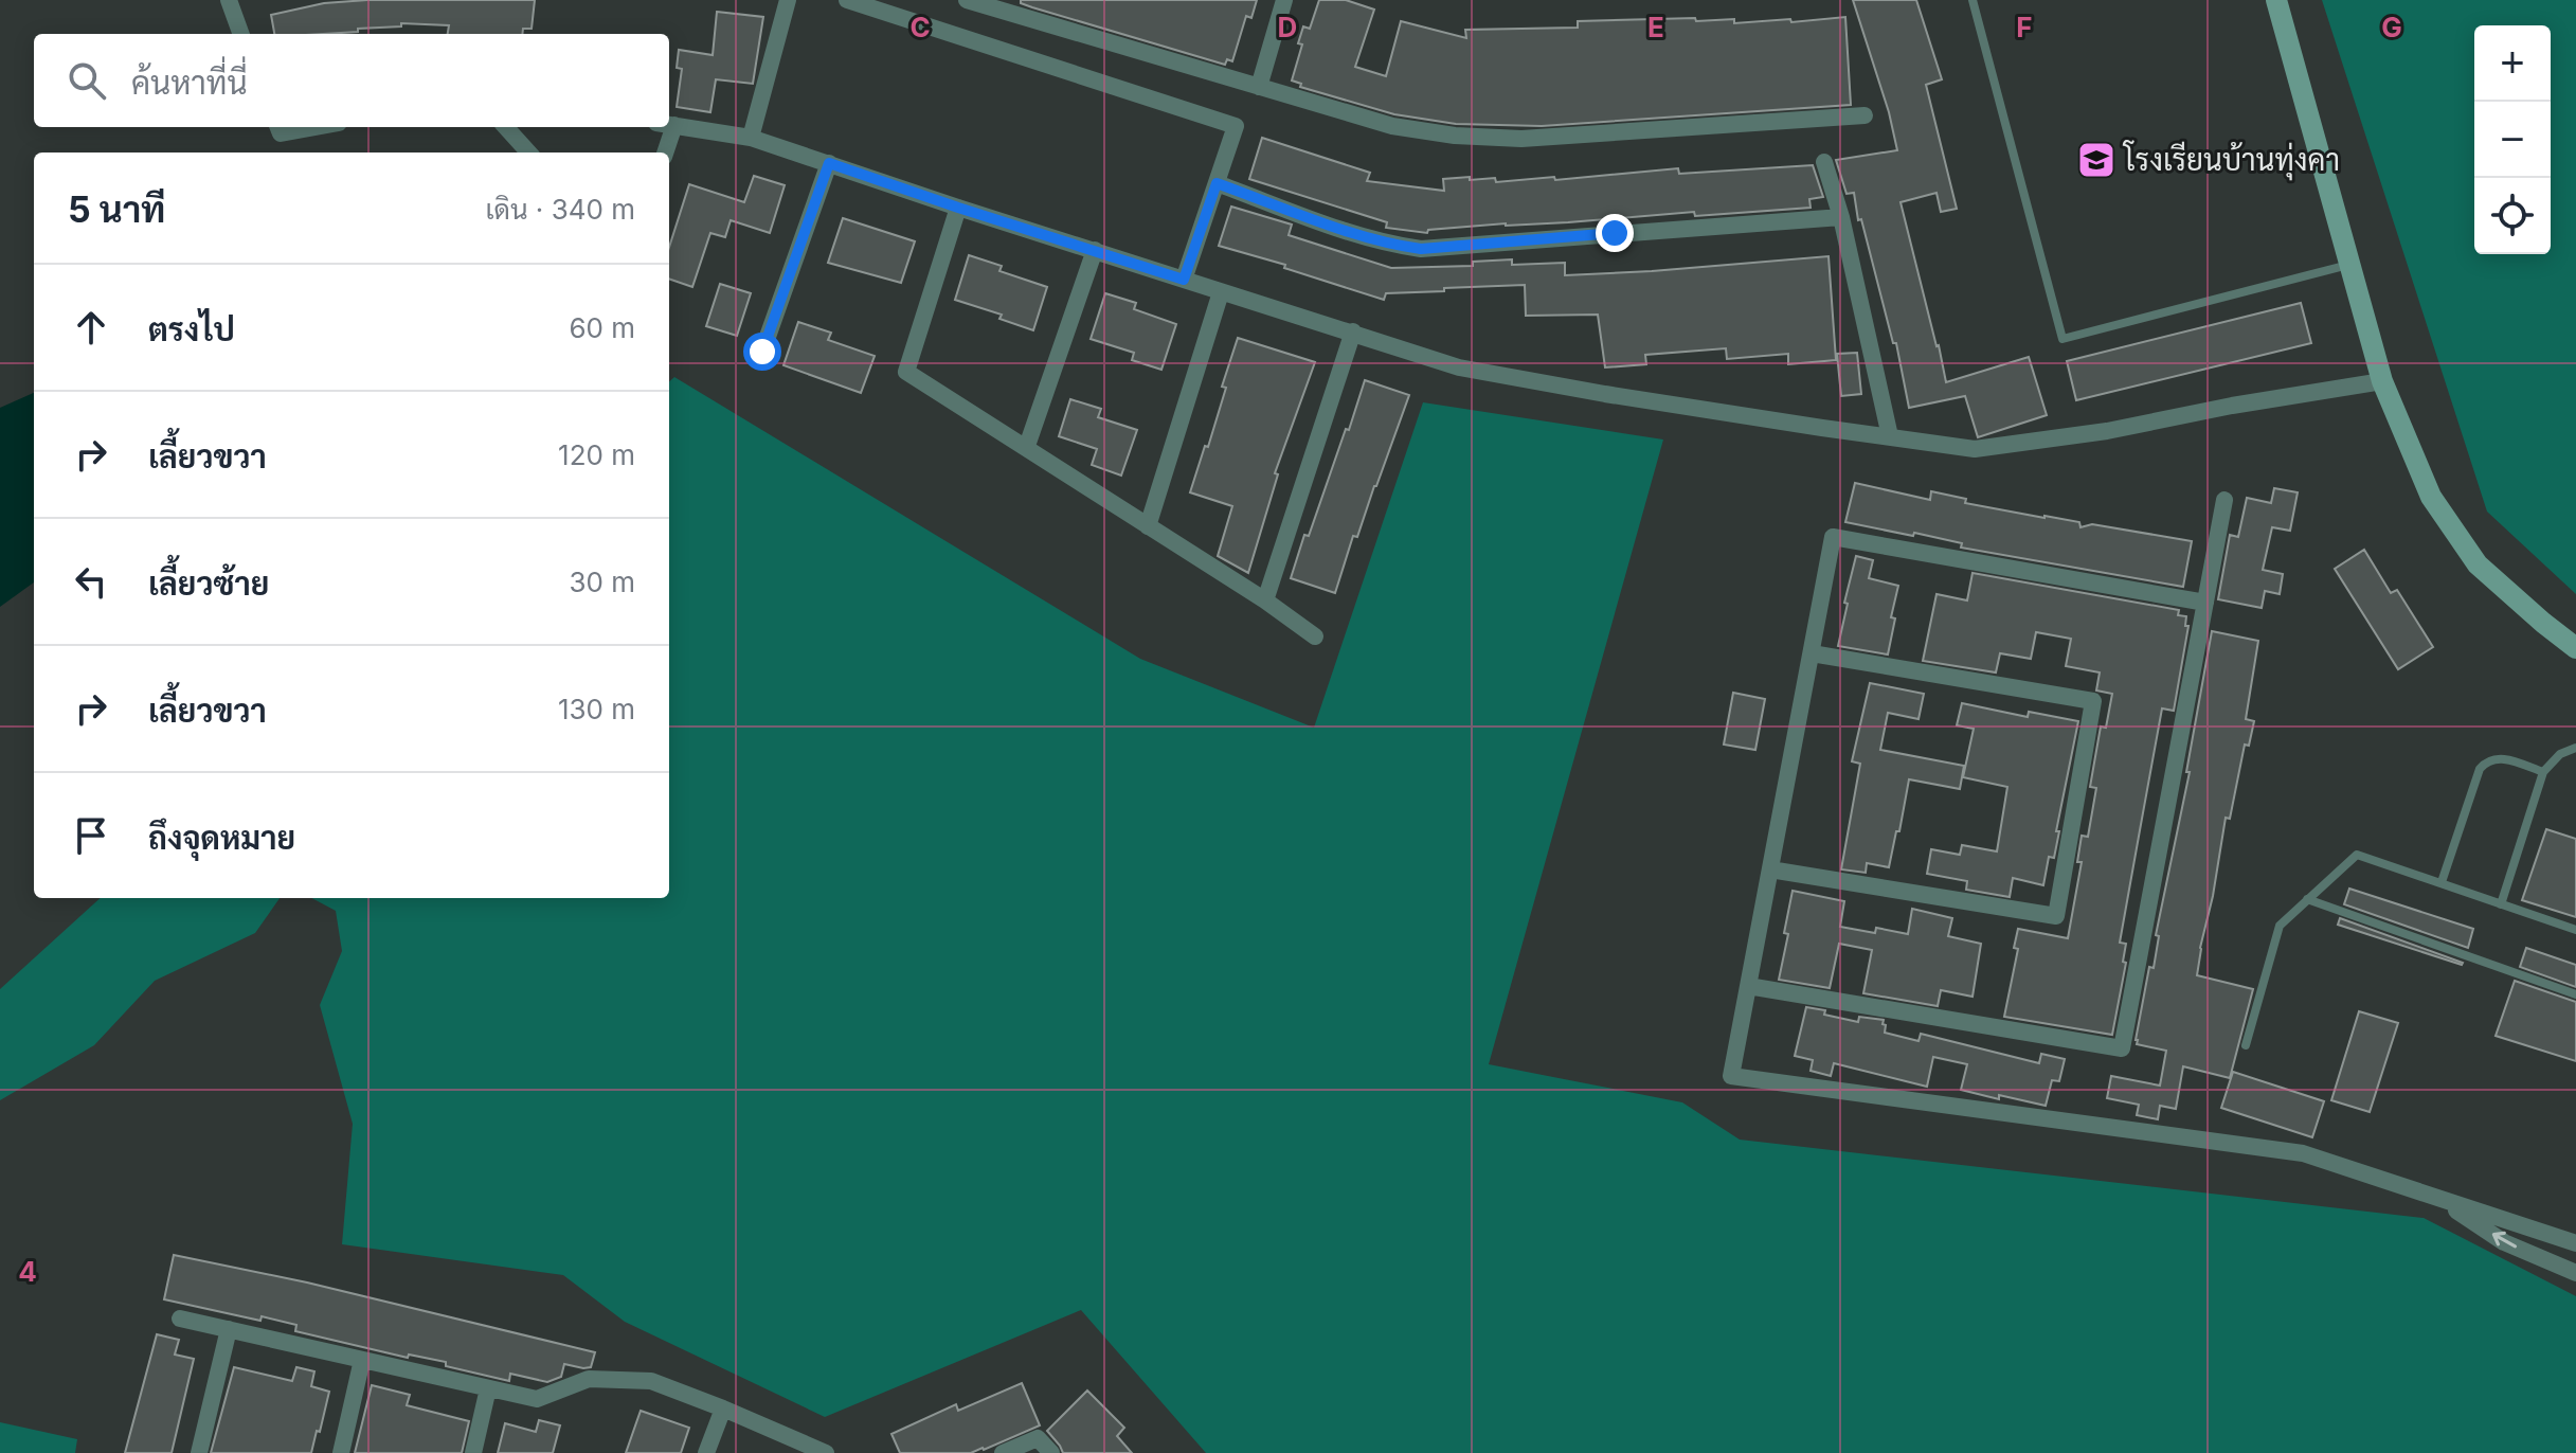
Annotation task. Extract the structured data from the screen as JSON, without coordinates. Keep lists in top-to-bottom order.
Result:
{
  "places": {
    "school or university": ["โรงเรียนบ้านทุ่งคา"]
  },
  "page": {
    "map_buttons": ["+", "−"],
    "search": "ค้นหาที่นี่",
    "heading": ["5 นาที", "เดิน · 340 m"],
    "list": [
      ["ตรงไป", "60 m"],
      ["เลี้ยวขวา", "120 m"],
      ["เลี้ยวซ้าย", "30 m"],
      ["เลี้ยวขวา", "130 m"],
      "ถึงจุดหมาย"
    ]
  },
  "grid": {
    "columns": [
      "C",
      "D",
      "E",
      "F",
      "G"
    ],
    "rows": ["4"]
  }
}
